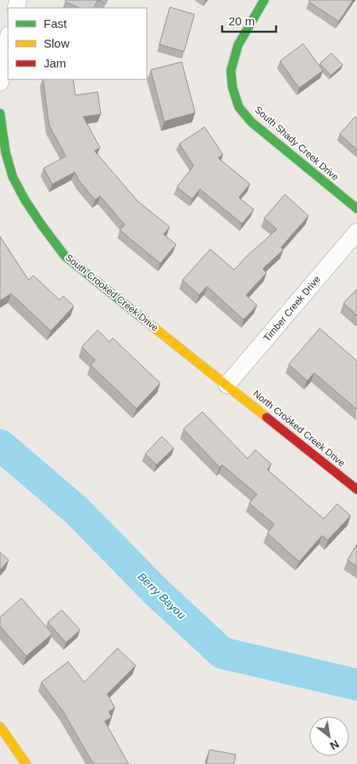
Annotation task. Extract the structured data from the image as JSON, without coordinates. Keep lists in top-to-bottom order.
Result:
{
  "streets": {
    "street": [
      "South Shady Creek Drive",
      "South Crooked Creek Drive",
      "Timber Creek Drive",
      "North Crooked Creek Drive"
    ]
  },
  "crossings": [
    ["South Crooked Creek Drive", "Timber Creek Drive"],
    ["South Crooked Creek Drive", "North Crooked Creek Drive"],
    ["Timber Creek Drive", "North Crooked Creek Drive"]
  ],
  "water": ["Berry Bayou"],
  "legend": ["Fast", "Slow", "Jam"],
  "scale_bar": "20 m",
  "north": "bottom right"
}
